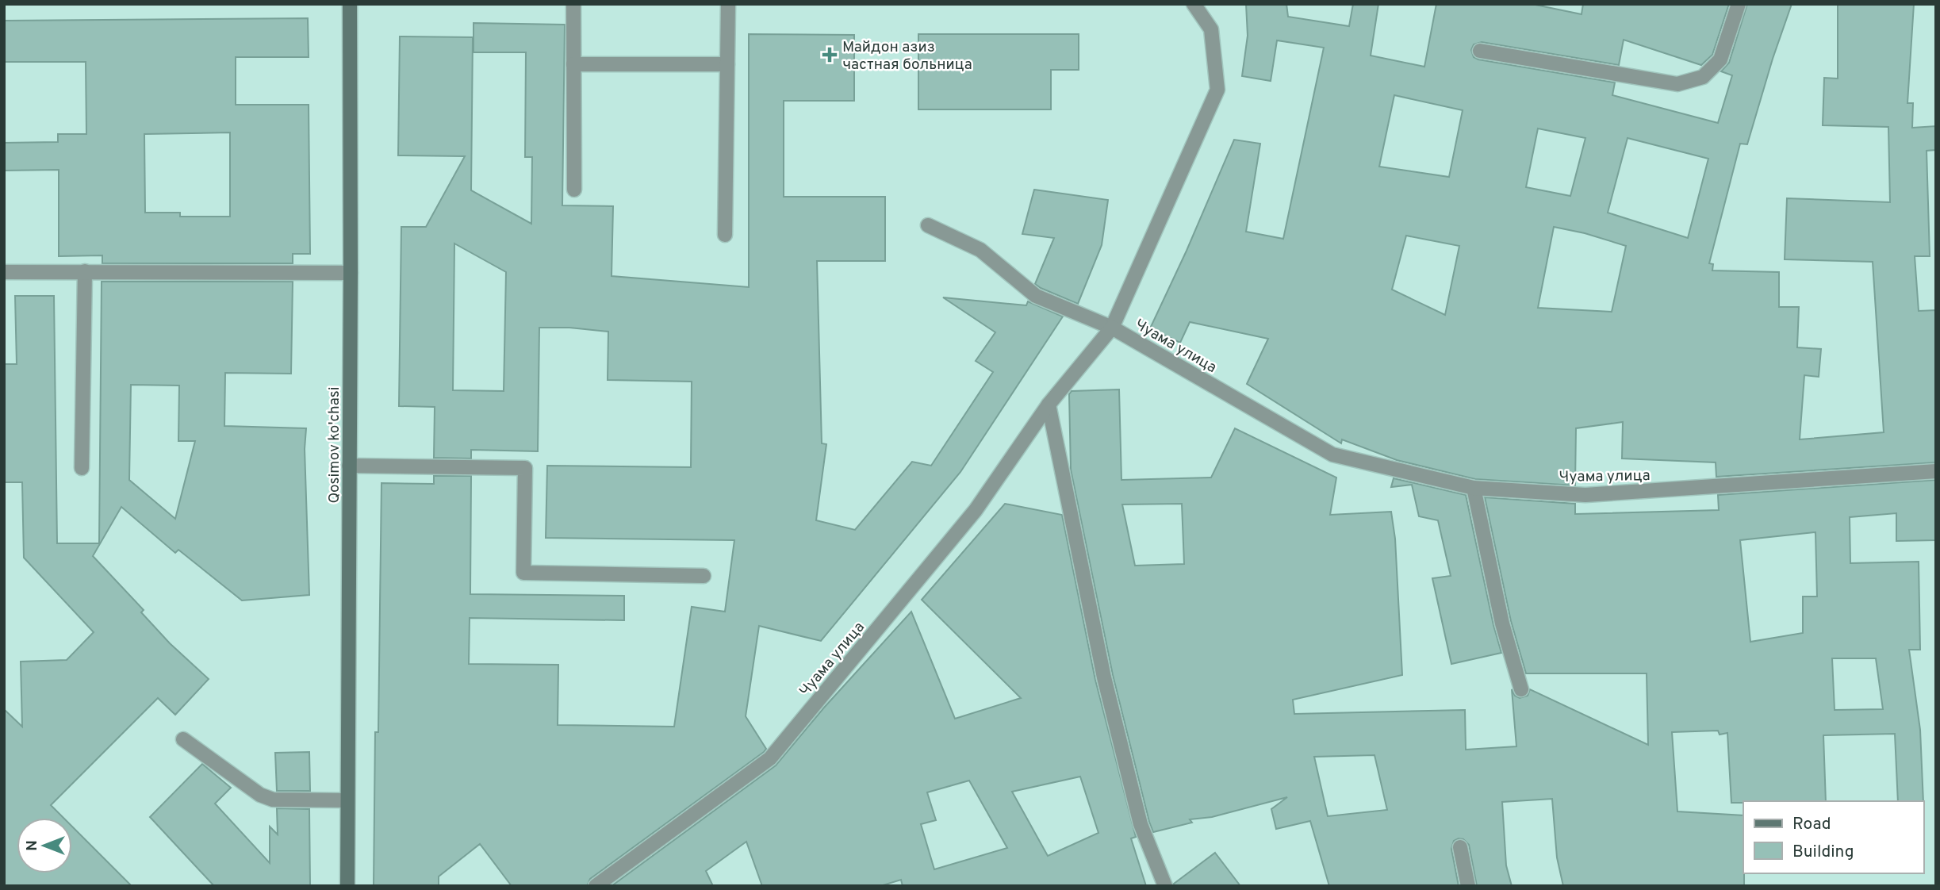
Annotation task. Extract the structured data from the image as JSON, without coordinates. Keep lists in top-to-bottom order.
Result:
{
  "streets": {
    "street": ["Чуама улица", "Qosimov ko'chasi"]
  },
  "places": {
    "health": ["Майдон азиз частная больница"]
  },
  "legend": ["Road", "Building"],
  "north": "left"
}
